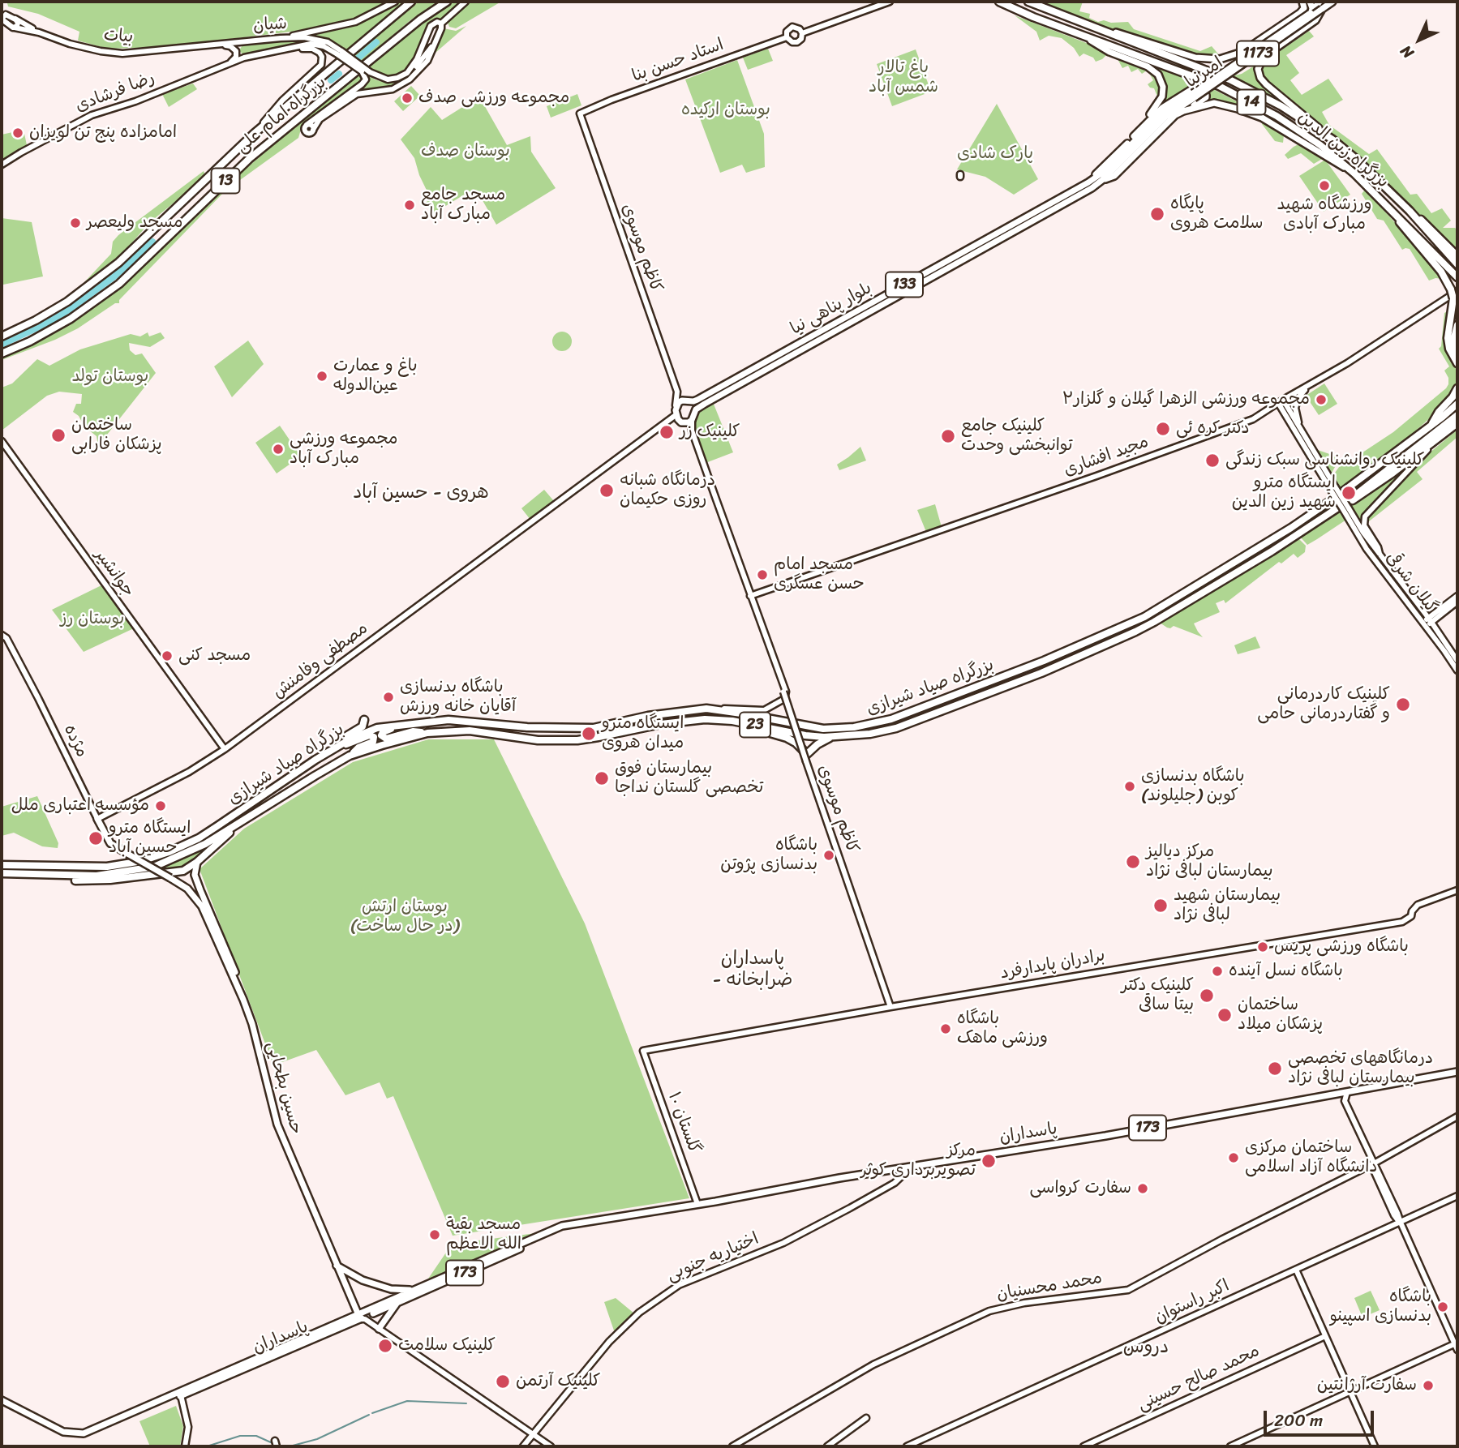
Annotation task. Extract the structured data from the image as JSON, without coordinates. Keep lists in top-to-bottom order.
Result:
{
  "streets": {
    "highway": [
      "14",
      "بزرگراه امام علی",
      "بزرگراه زین الدین",
      "13",
      "بزرگراه صیاد شیرازی",
      "23"
    ],
    "main road": [
      "شیان",
      "بیات",
      "1173",
      "استاد حسن بنا",
      "امیرنیا",
      "رضا فرشادی",
      "کاظم موسوی",
      "133",
      "بلوار پناهی نیا",
      "مجید افشاری",
      "جوانشیر",
      "گیلان شرقی",
      "مصطفی وفامنش",
      "مژده",
      "برادران پایدارفرد",
      "حسین بطحایی",
      "گلستان ۱۰",
      "173",
      "پاسداران",
      "اختیاریه جنوبی",
      "محمد محسنیان",
      "اکبر راستوان",
      "محمد صالح حسینی"
    ]
  },
  "crossings": [
    ["شیان", "بیات"],
    ["استاد حسن بنا", "کاظم موسوی"],
    ["امیرنیا", "بلوار پناهی نیا"],
    ["کاظم موسوی", "بلوار پناهی نیا"],
    ["کاظم موسوی", "مجید افشاری"],
    ["کاظم موسوی", "برادران پایدارفرد"],
    ["جوانشیر", "مصطفی وفامنش"],
    ["گیلان شرقی", "بزرگراه صیاد شیرازی"],
    ["مصطفی وفامنش", "مژده"],
    ["مژده", "حسین بطحایی"],
    ["برادران پایدارفرد", "گلستان ۱۰"],
    ["حسین بطحایی", "پاسداران"],
    ["گلستان ۱۰", "پاسداران"],
    ["پاسداران", "اختیاریه جنوبی"]
  ],
  "districts": ["هروی - حسین آباد", "پاسداران - ضرابخانه", "دروس"],
  "parks": [
    "باغ تالار شمس آباد",
    "بوستان ارکیده",
    "بوستان صدف",
    "پارک شادی",
    "بوستان تولد",
    "بوستان رز",
    "بوستان ارتش (در حال ساخت)"
  ],
  "places": [
    "مجموعه ورزشی صدف",
    "امامزاده پنج تن لویزان",
    "ورزشگاه شهید مبارک آبادی",
    "مسجد جامع مبارک آباد",
    "پایگاه سلامت هروی",
    "مسجد ولیعصر",
    "باغ و عمارت عین‌الدوله",
    "مجموعه ورزشی الزهرا گیلان و گلزار۲",
    "دکتر کره ئی",
    "کلینیک زر",
    "ساختمان پزشکان فارابی",
    "کلینیک جامع توانبخشی وحدت",
    "مجموعه ورزشی مبارک آباد",
    "کلینیک روانشناسی سبک زندگی",
    "درمانگاه شبانه روزی حکیمان",
    "ایستگاه مترو شهید زین الدین",
    "مسجد امام حسن عسگری",
    "مسجد کنی",
    "باشگاه بدنسازی آقایان خانه ورزش",
    "کلینیک کاردرمانی و گفتاردرمانی حامی",
    "ایستگاه مترو میدان هروی",
    "بیمارستان فوق تخصصی گلستان نداجا",
    "باشگاه بدنسازی کوبن (جلیلوند)",
    "مؤسسه اعتباری ملل",
    "ایستگاه مترو حسین آباد",
    "باشگاه بدنسازی پژوتن",
    "مرکز دیالیز بیمارستان لبافی نژاد",
    "بیمارستان شهید لبافی نژاد",
    "باشگاه ورزشی پریس",
    "باشگاه نسل آینده",
    "کلینیک دکتر بیتا ساقی",
    "ساختمان پزشکان میلاد",
    "باشگاه ورزشی ماهک",
    "درمانگاههای تخصصی بیمارستان لبافی نژاد",
    "ساختمان مرکزی دانشگاه آزاد اسلامی",
    "مرکز تصویربرداری کوثر",
    "سفارت کرواسی",
    "مسجد بقیة الله الاعظم",
    "باشگاه بدنسازی اسپینو",
    "کلینیک سلامت",
    "کلینیک آرتمن",
    "سفارت آرژانتین"
  ],
  "scale_bar": "200 m",
  "north": "bottom left"
}
